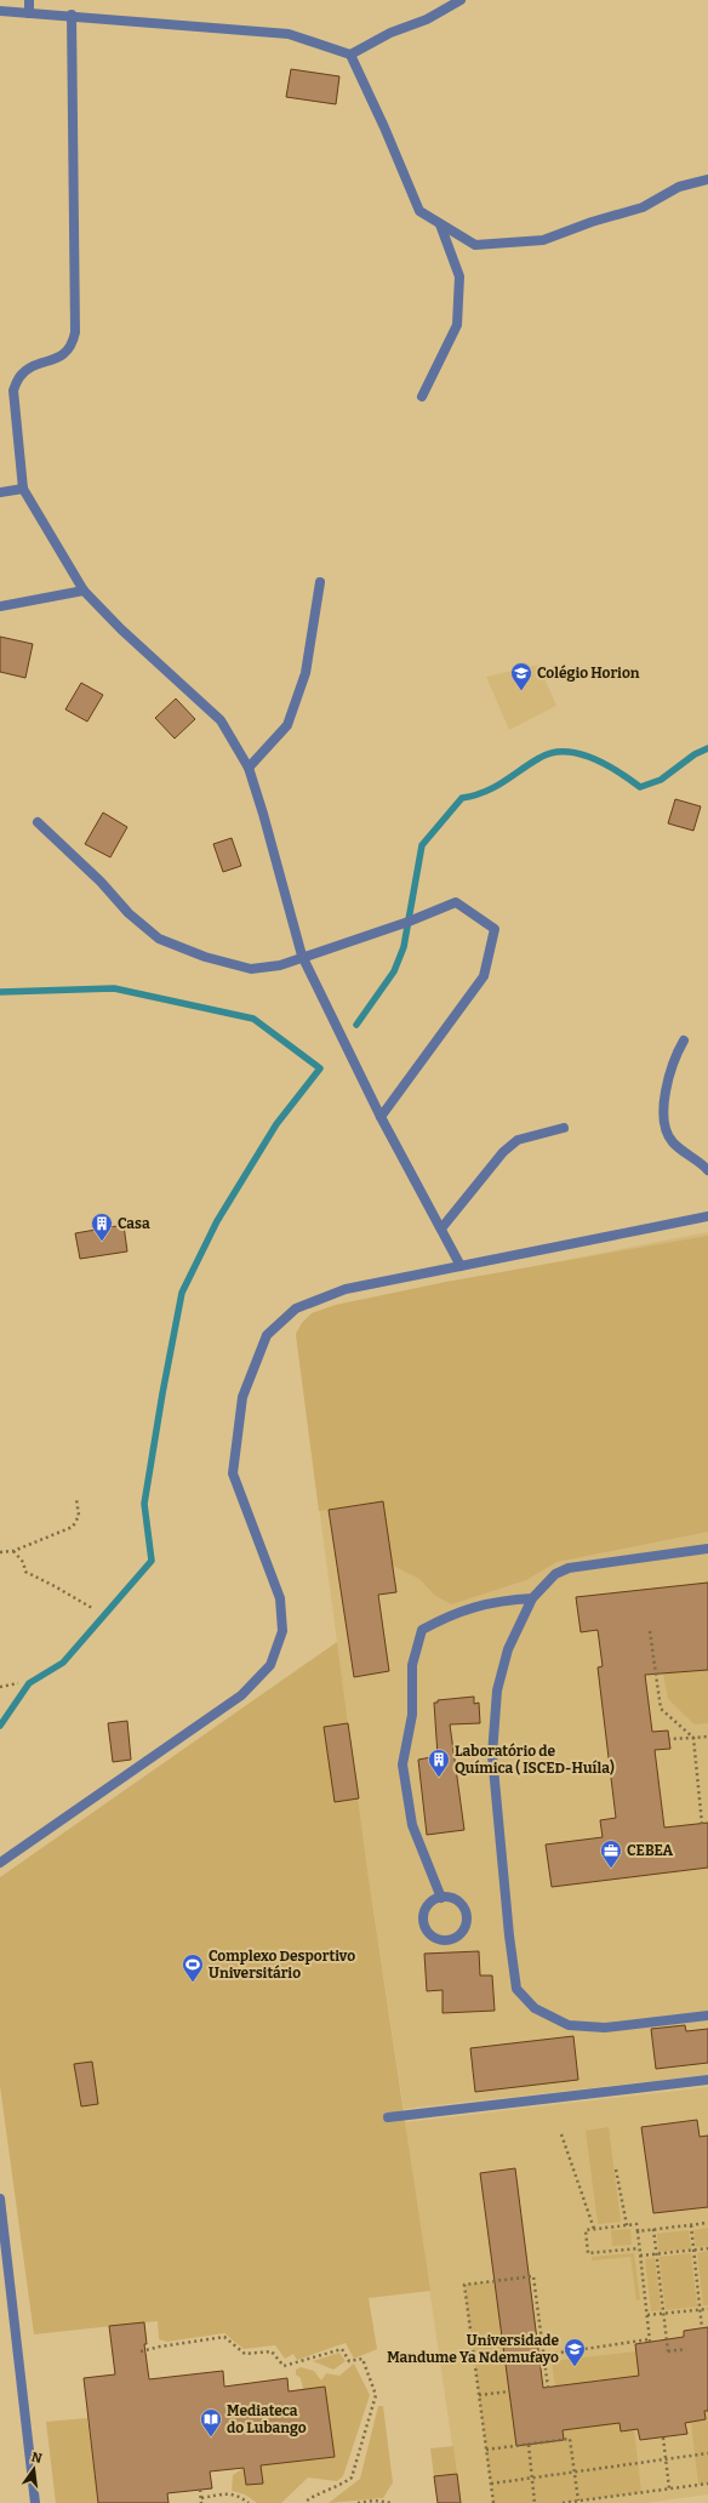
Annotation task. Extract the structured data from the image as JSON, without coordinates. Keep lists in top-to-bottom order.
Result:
{
  "places": {
    "school or university": ["Colégio Horion", "Universidade Mandume Ya Ndemufayo"],
    "building": ["Casa", "Laboratório de Química ( ISCED-Huíla)"],
    "office": ["CEBEA"],
    "sports": ["Complexo Desportivo Universitário"],
    "library": ["Mediateca do Lubango"]
  },
  "north": "top"
}
